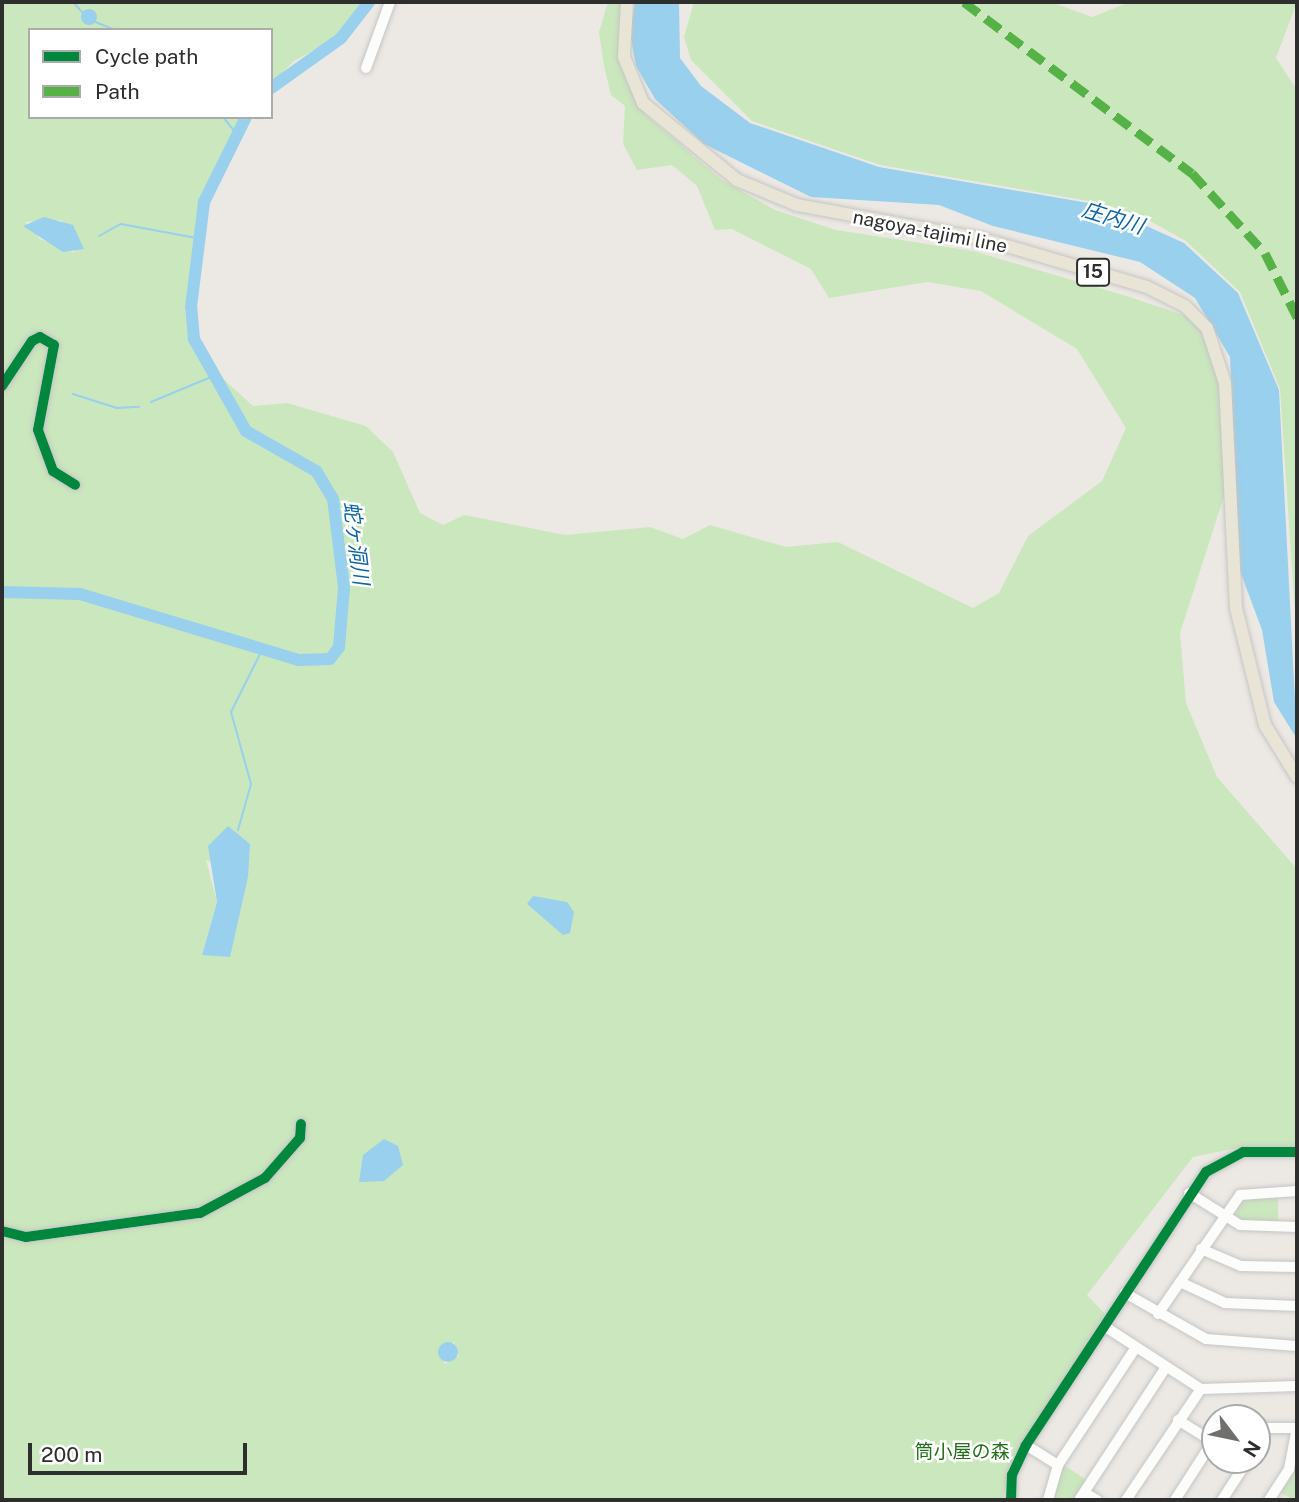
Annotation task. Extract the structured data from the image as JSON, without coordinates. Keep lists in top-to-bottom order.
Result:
{
  "streets": {
    "main road": ["nagoya-tajimi line", "15"]
  },
  "water": ["庄内川", "蛇ヶ洞川"],
  "parks": ["筒小屋の森"],
  "legend": ["Cycle path", "Path"],
  "scale_bar": "200 m",
  "north": "bottom right"
}
